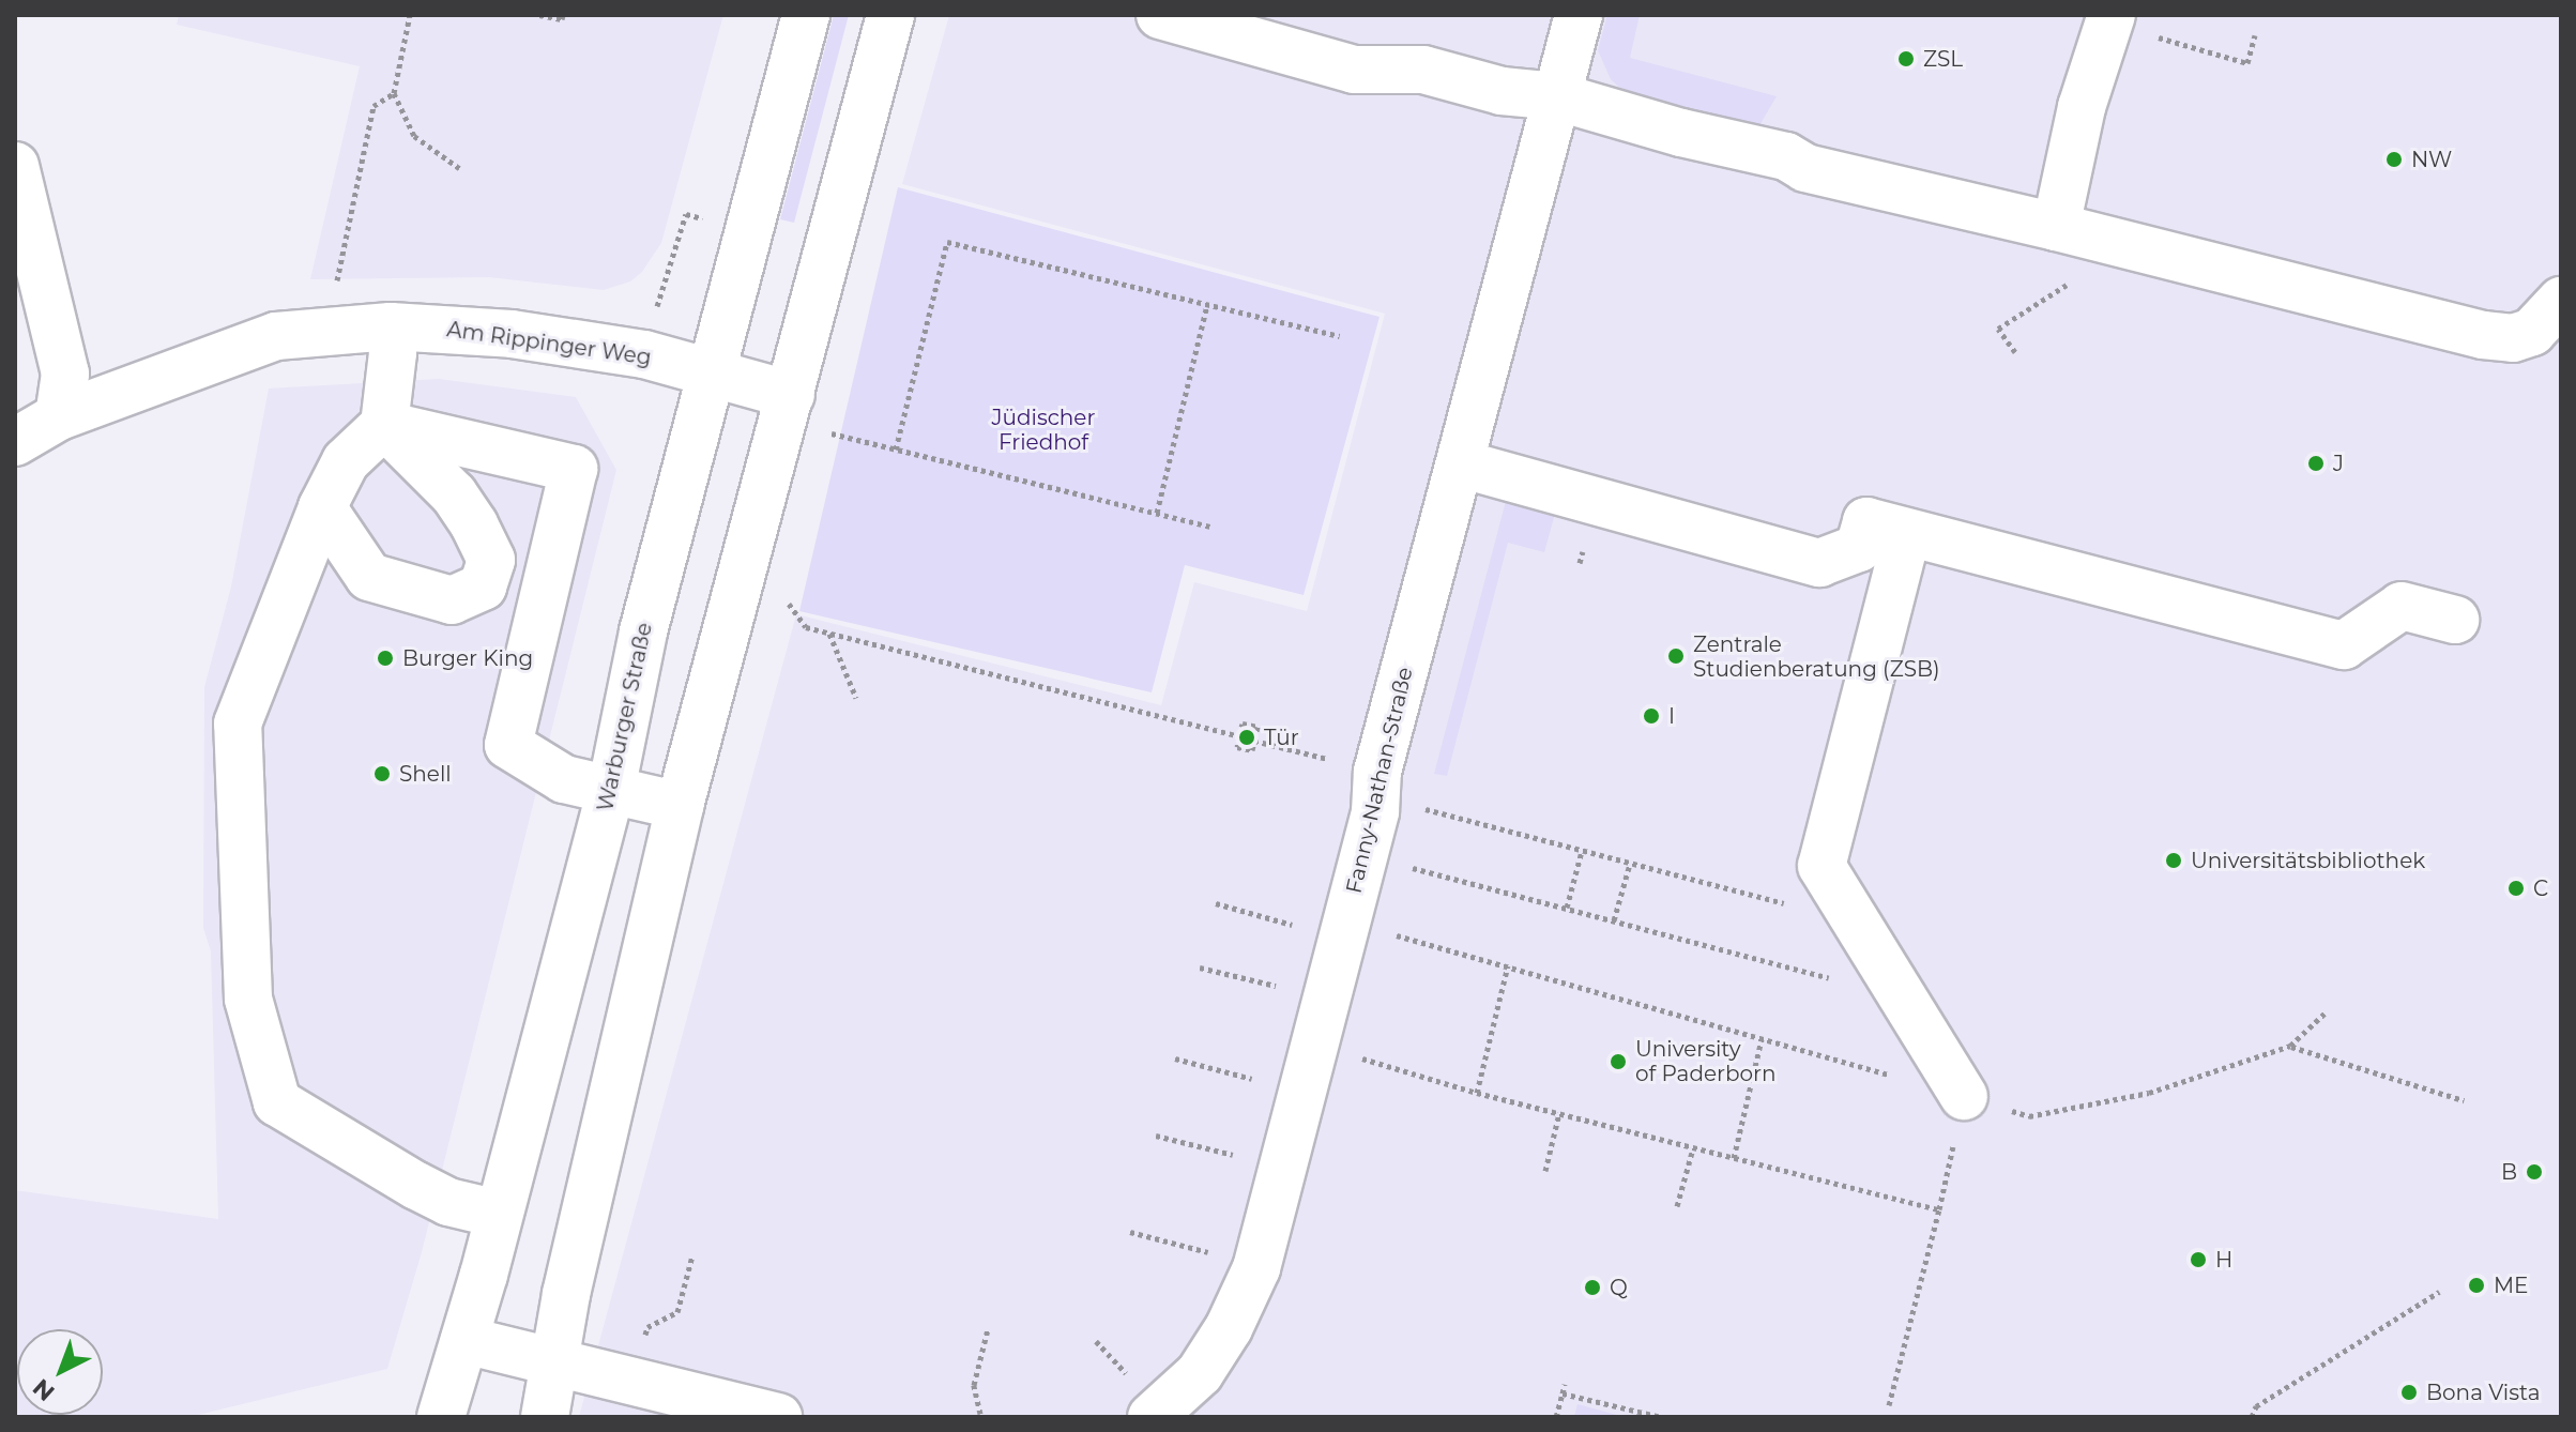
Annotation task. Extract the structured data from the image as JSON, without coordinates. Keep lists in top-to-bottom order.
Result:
{
  "streets": {
    "main road": ["Am Rippinger Weg", "Warburger Straße", "Fanny-Nathan-Straße"]
  },
  "crossings": [
    ["Am Rippinger Weg", "Warburger Straße"]
  ],
  "parks": ["Jüdischer Friedhof"],
  "places": [
    "ZSL",
    "NW",
    "J",
    "Zentrale Studienberatung (ZSB)",
    "Burger King",
    "I",
    "Tür",
    "Shell",
    "Universitätsbibliothek",
    "C",
    "University of Paderborn",
    "B",
    "H",
    "ME",
    "Q",
    "Bona Vista"
  ],
  "north": "bottom left"
}
